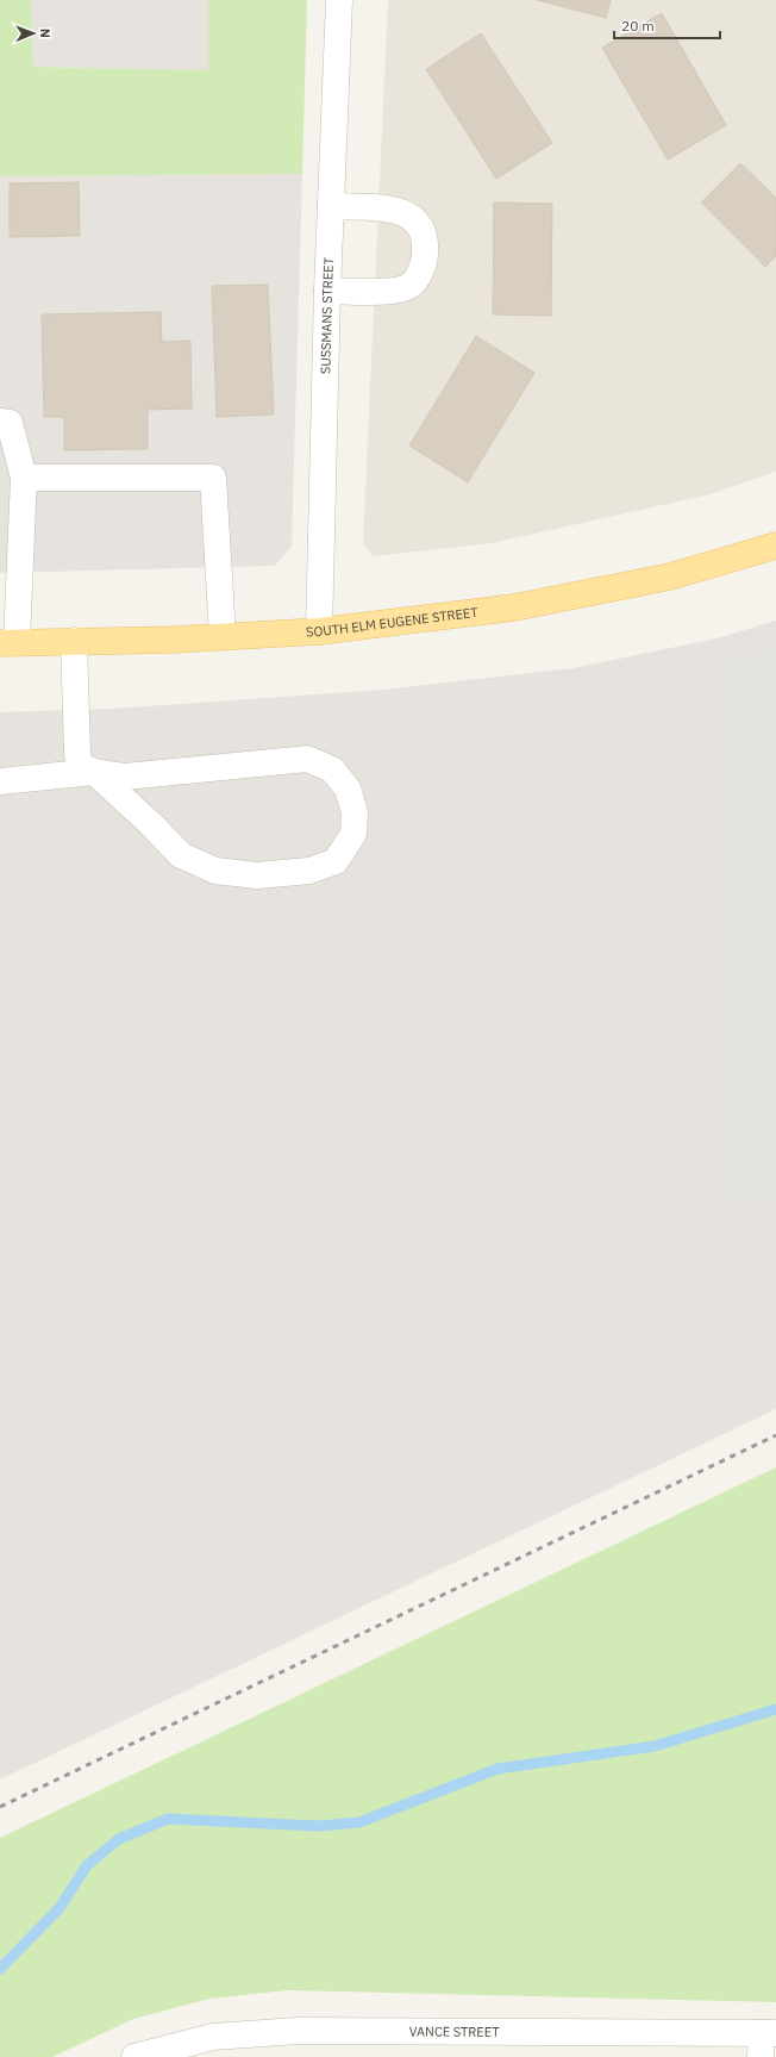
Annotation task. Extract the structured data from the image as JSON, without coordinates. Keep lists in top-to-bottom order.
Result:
{
  "streets": {
    "main road": ["SOUTH ELM EUGENE STREET"],
    "street": ["SUSSMANS STREET", "VANCE STREET"]
  },
  "crossings": [
    ["SUSSMANS STREET", "SOUTH ELM EUGENE STREET"]
  ],
  "scale_bar": "20 m",
  "north": "right"
}
